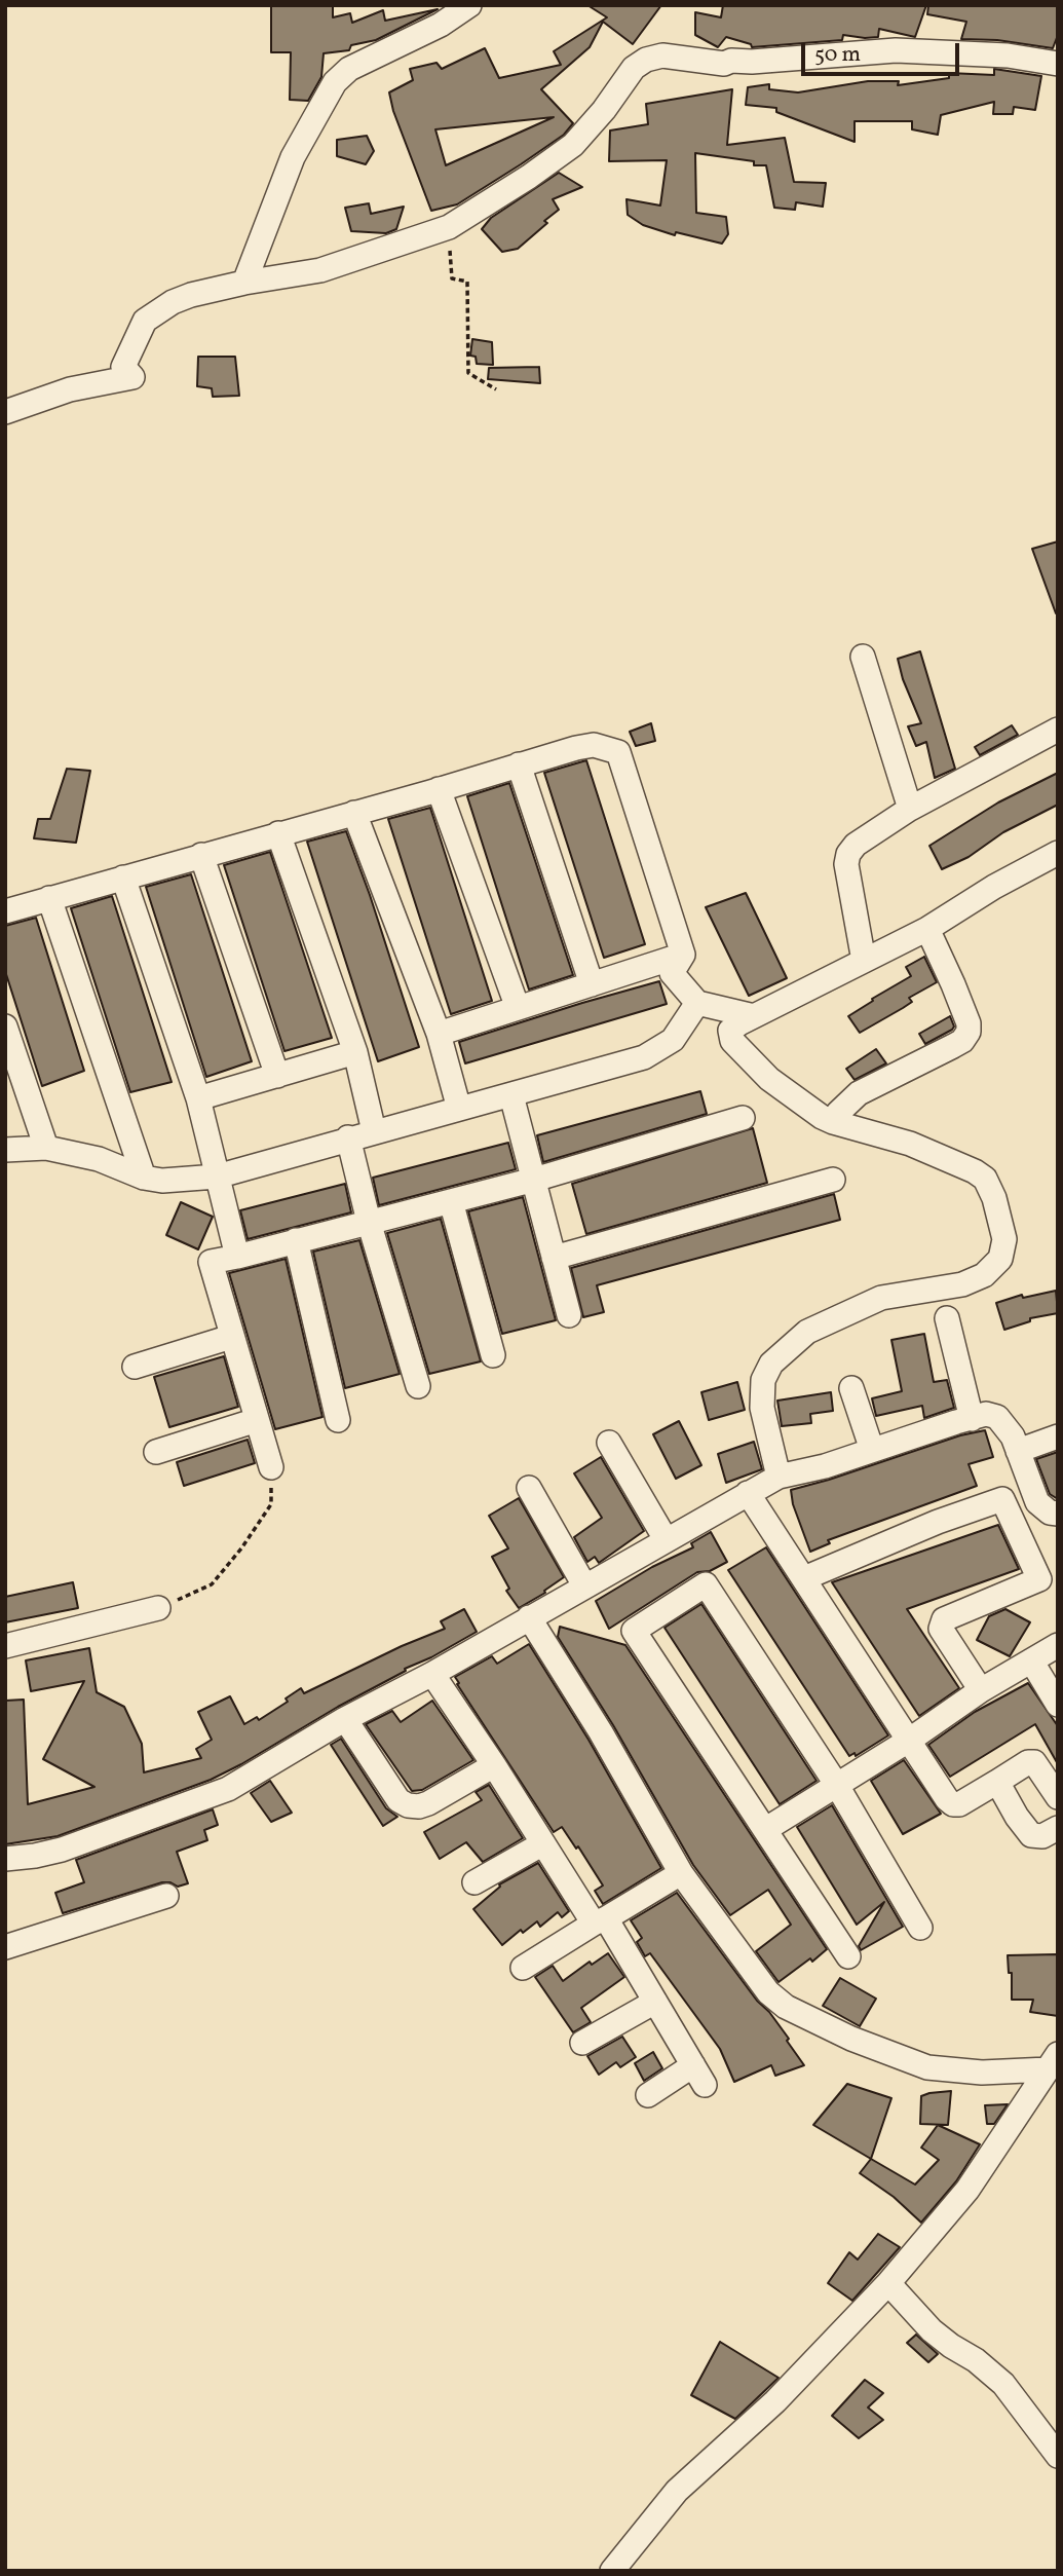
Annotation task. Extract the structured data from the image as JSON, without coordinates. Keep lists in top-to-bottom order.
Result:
{
  "scale_bar": "50 m"
}
